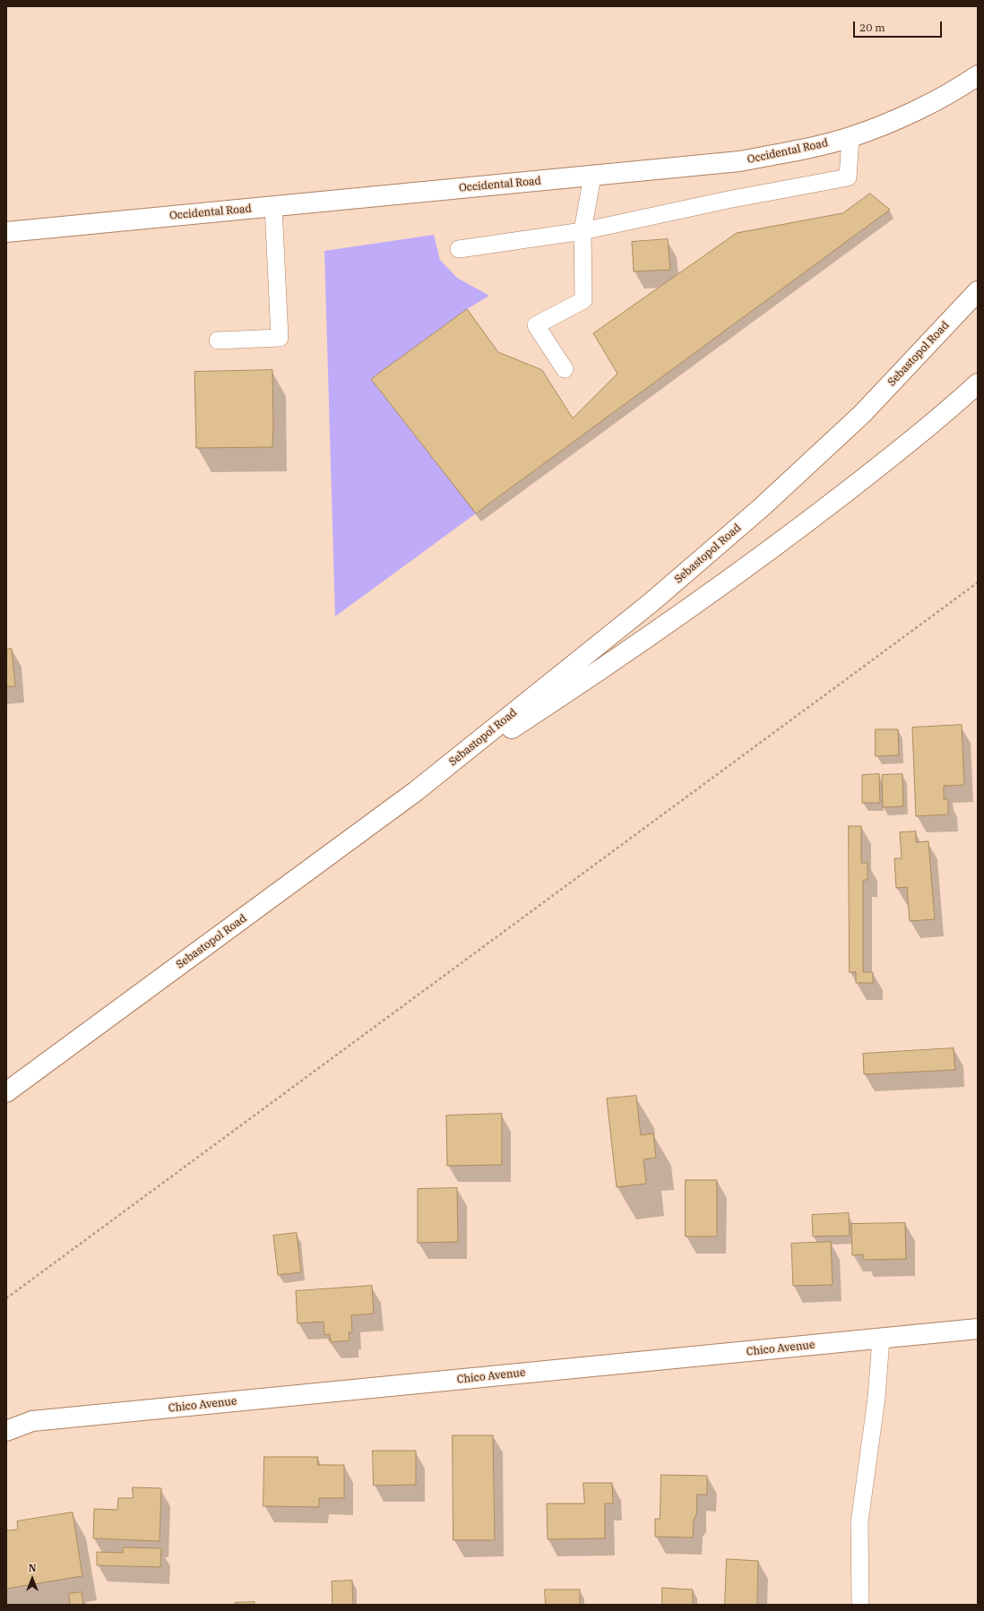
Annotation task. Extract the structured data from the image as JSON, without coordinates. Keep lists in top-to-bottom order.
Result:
{
  "streets": {
    "street": ["Occidental Road", "Sebastopol Road", "Chico Avenue"]
  },
  "scale_bar": "20 m",
  "north": "top"
}
